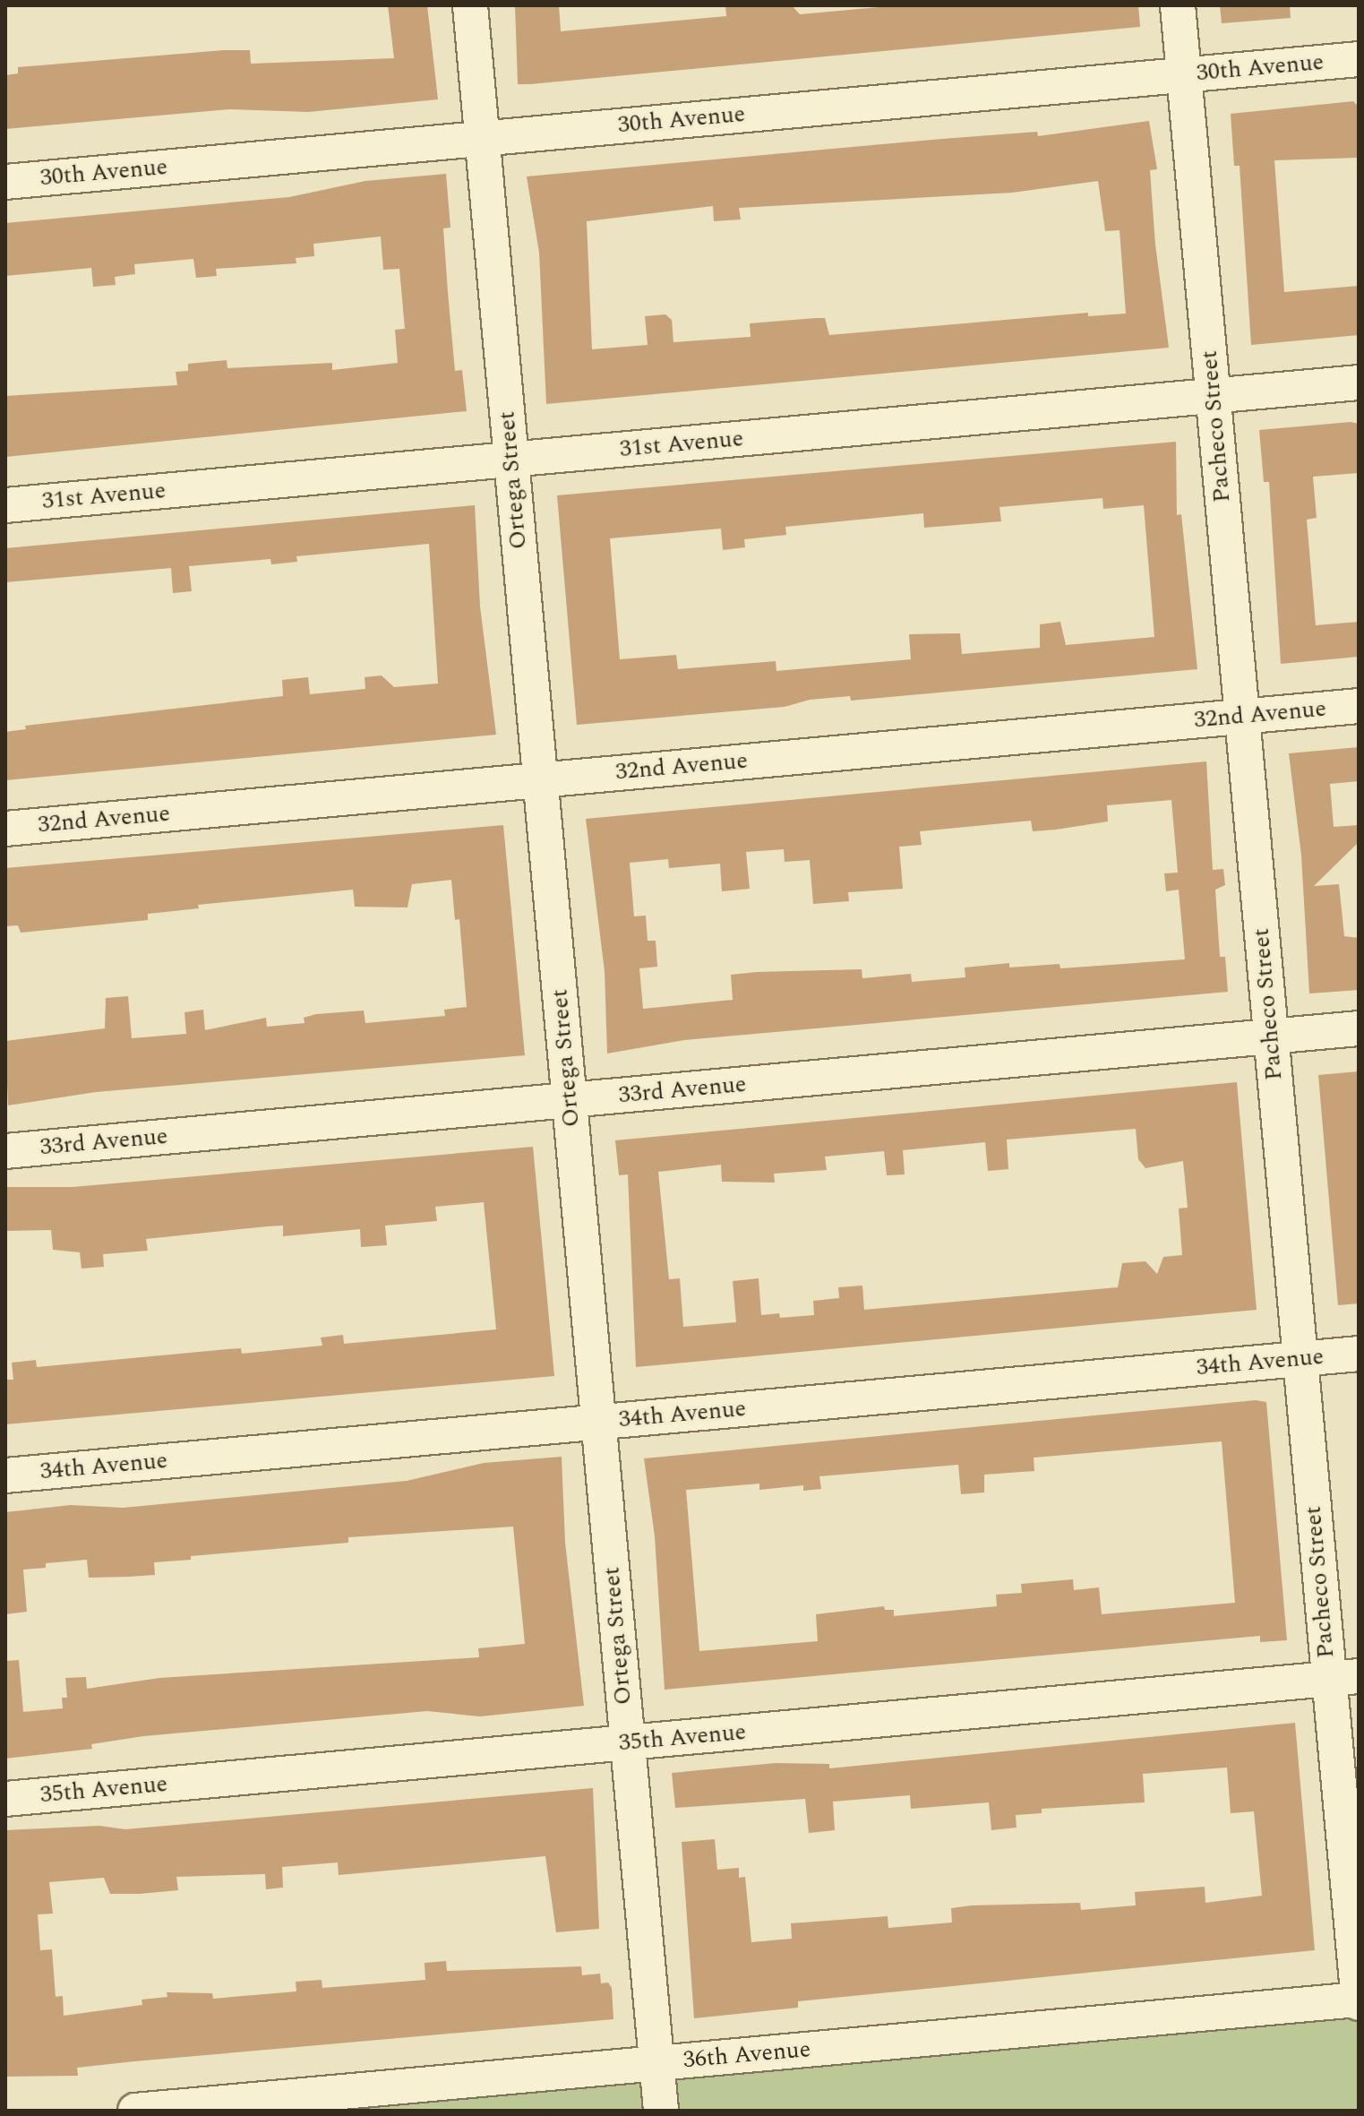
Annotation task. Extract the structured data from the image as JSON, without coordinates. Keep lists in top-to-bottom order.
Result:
{
  "streets": {
    "street": [
      "30th Avenue",
      "Pacheco Street",
      "31st Avenue",
      "Ortega Street",
      "32nd Avenue",
      "33rd Avenue",
      "34th Avenue",
      "35th Avenue",
      "36th Avenue"
    ]
  },
  "crossings": [
    ["30th Avenue", "Pacheco Street"],
    ["30th Avenue", "Ortega Street"],
    ["Pacheco Street", "31st Avenue"],
    ["Pacheco Street", "32nd Avenue"],
    ["Pacheco Street", "33rd Avenue"],
    ["Pacheco Street", "34th Avenue"],
    ["Pacheco Street", "35th Avenue"],
    ["Pacheco Street", "36th Avenue"],
    ["31st Avenue", "Ortega Street"],
    ["Ortega Street", "32nd Avenue"],
    ["Ortega Street", "33rd Avenue"],
    ["Ortega Street", "34th Avenue"],
    ["Ortega Street", "35th Avenue"],
    ["Ortega Street", "36th Avenue"]
  ]
}
